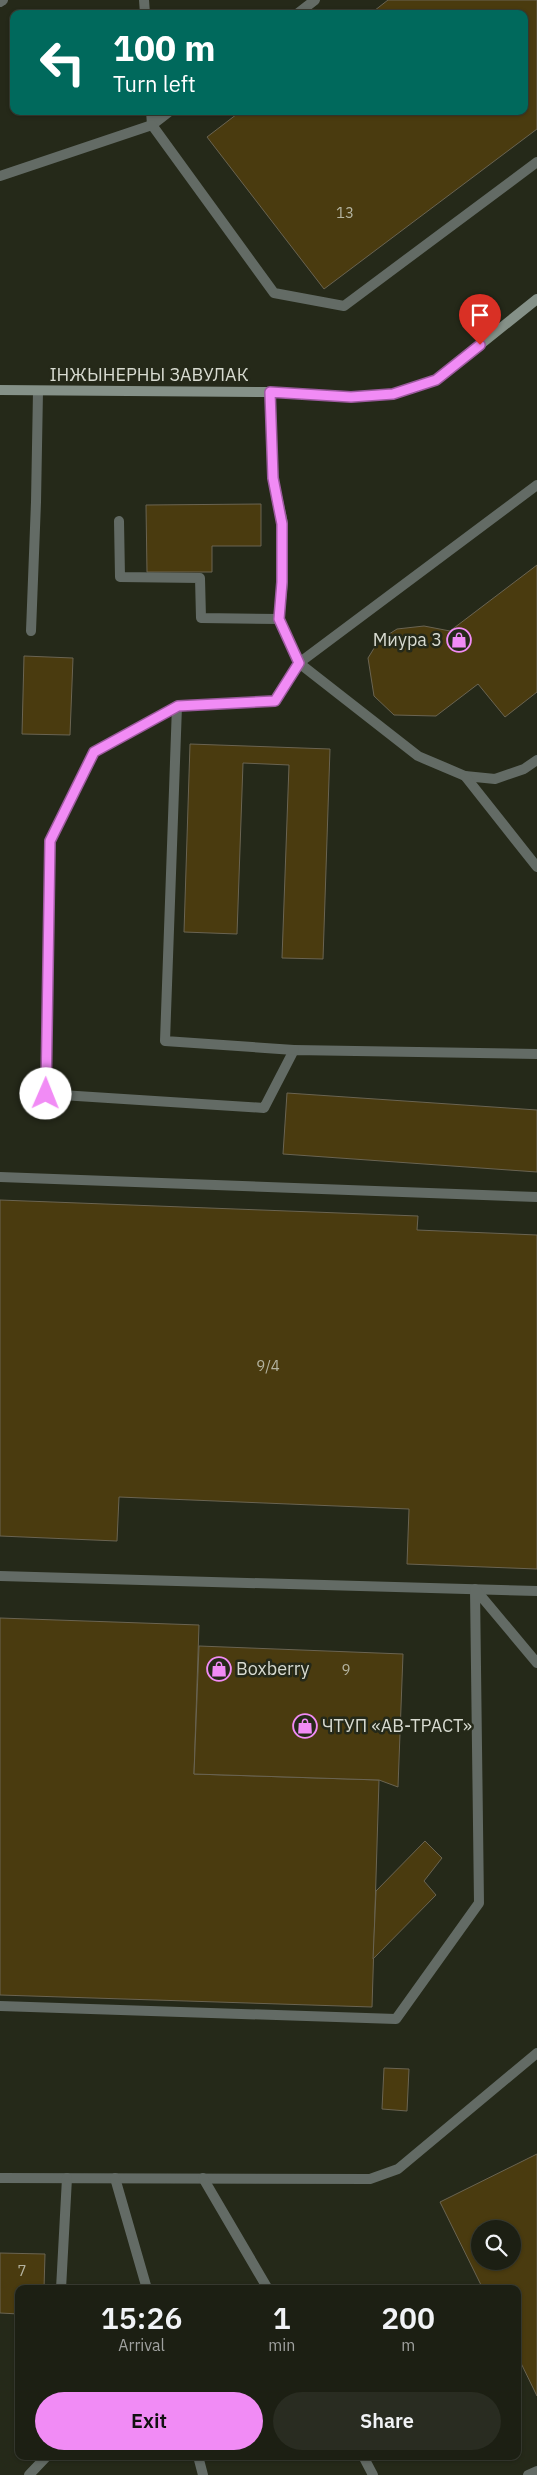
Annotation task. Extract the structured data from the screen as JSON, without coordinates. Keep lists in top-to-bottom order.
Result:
{
  "streets": {
    "street": ["ІНЖЫНЕРНЫ ЗАВУЛАК"]
  },
  "places": {
    "shop": ["Миура 3", "Boxberry", "ЧТУП «АВ-ТРАСТ»"]
  },
  "house_numbers": [
    "13",
    "9/4",
    "9",
    "7"
  ],
  "page": {
    "turn": ["100 m", "Turn left"],
    "eta": [
      "15:26",
      "Arrival",
      "1",
      "min",
      "200",
      "m"
    ],
    "buttons": ["Exit", "Share"]
  }
}
